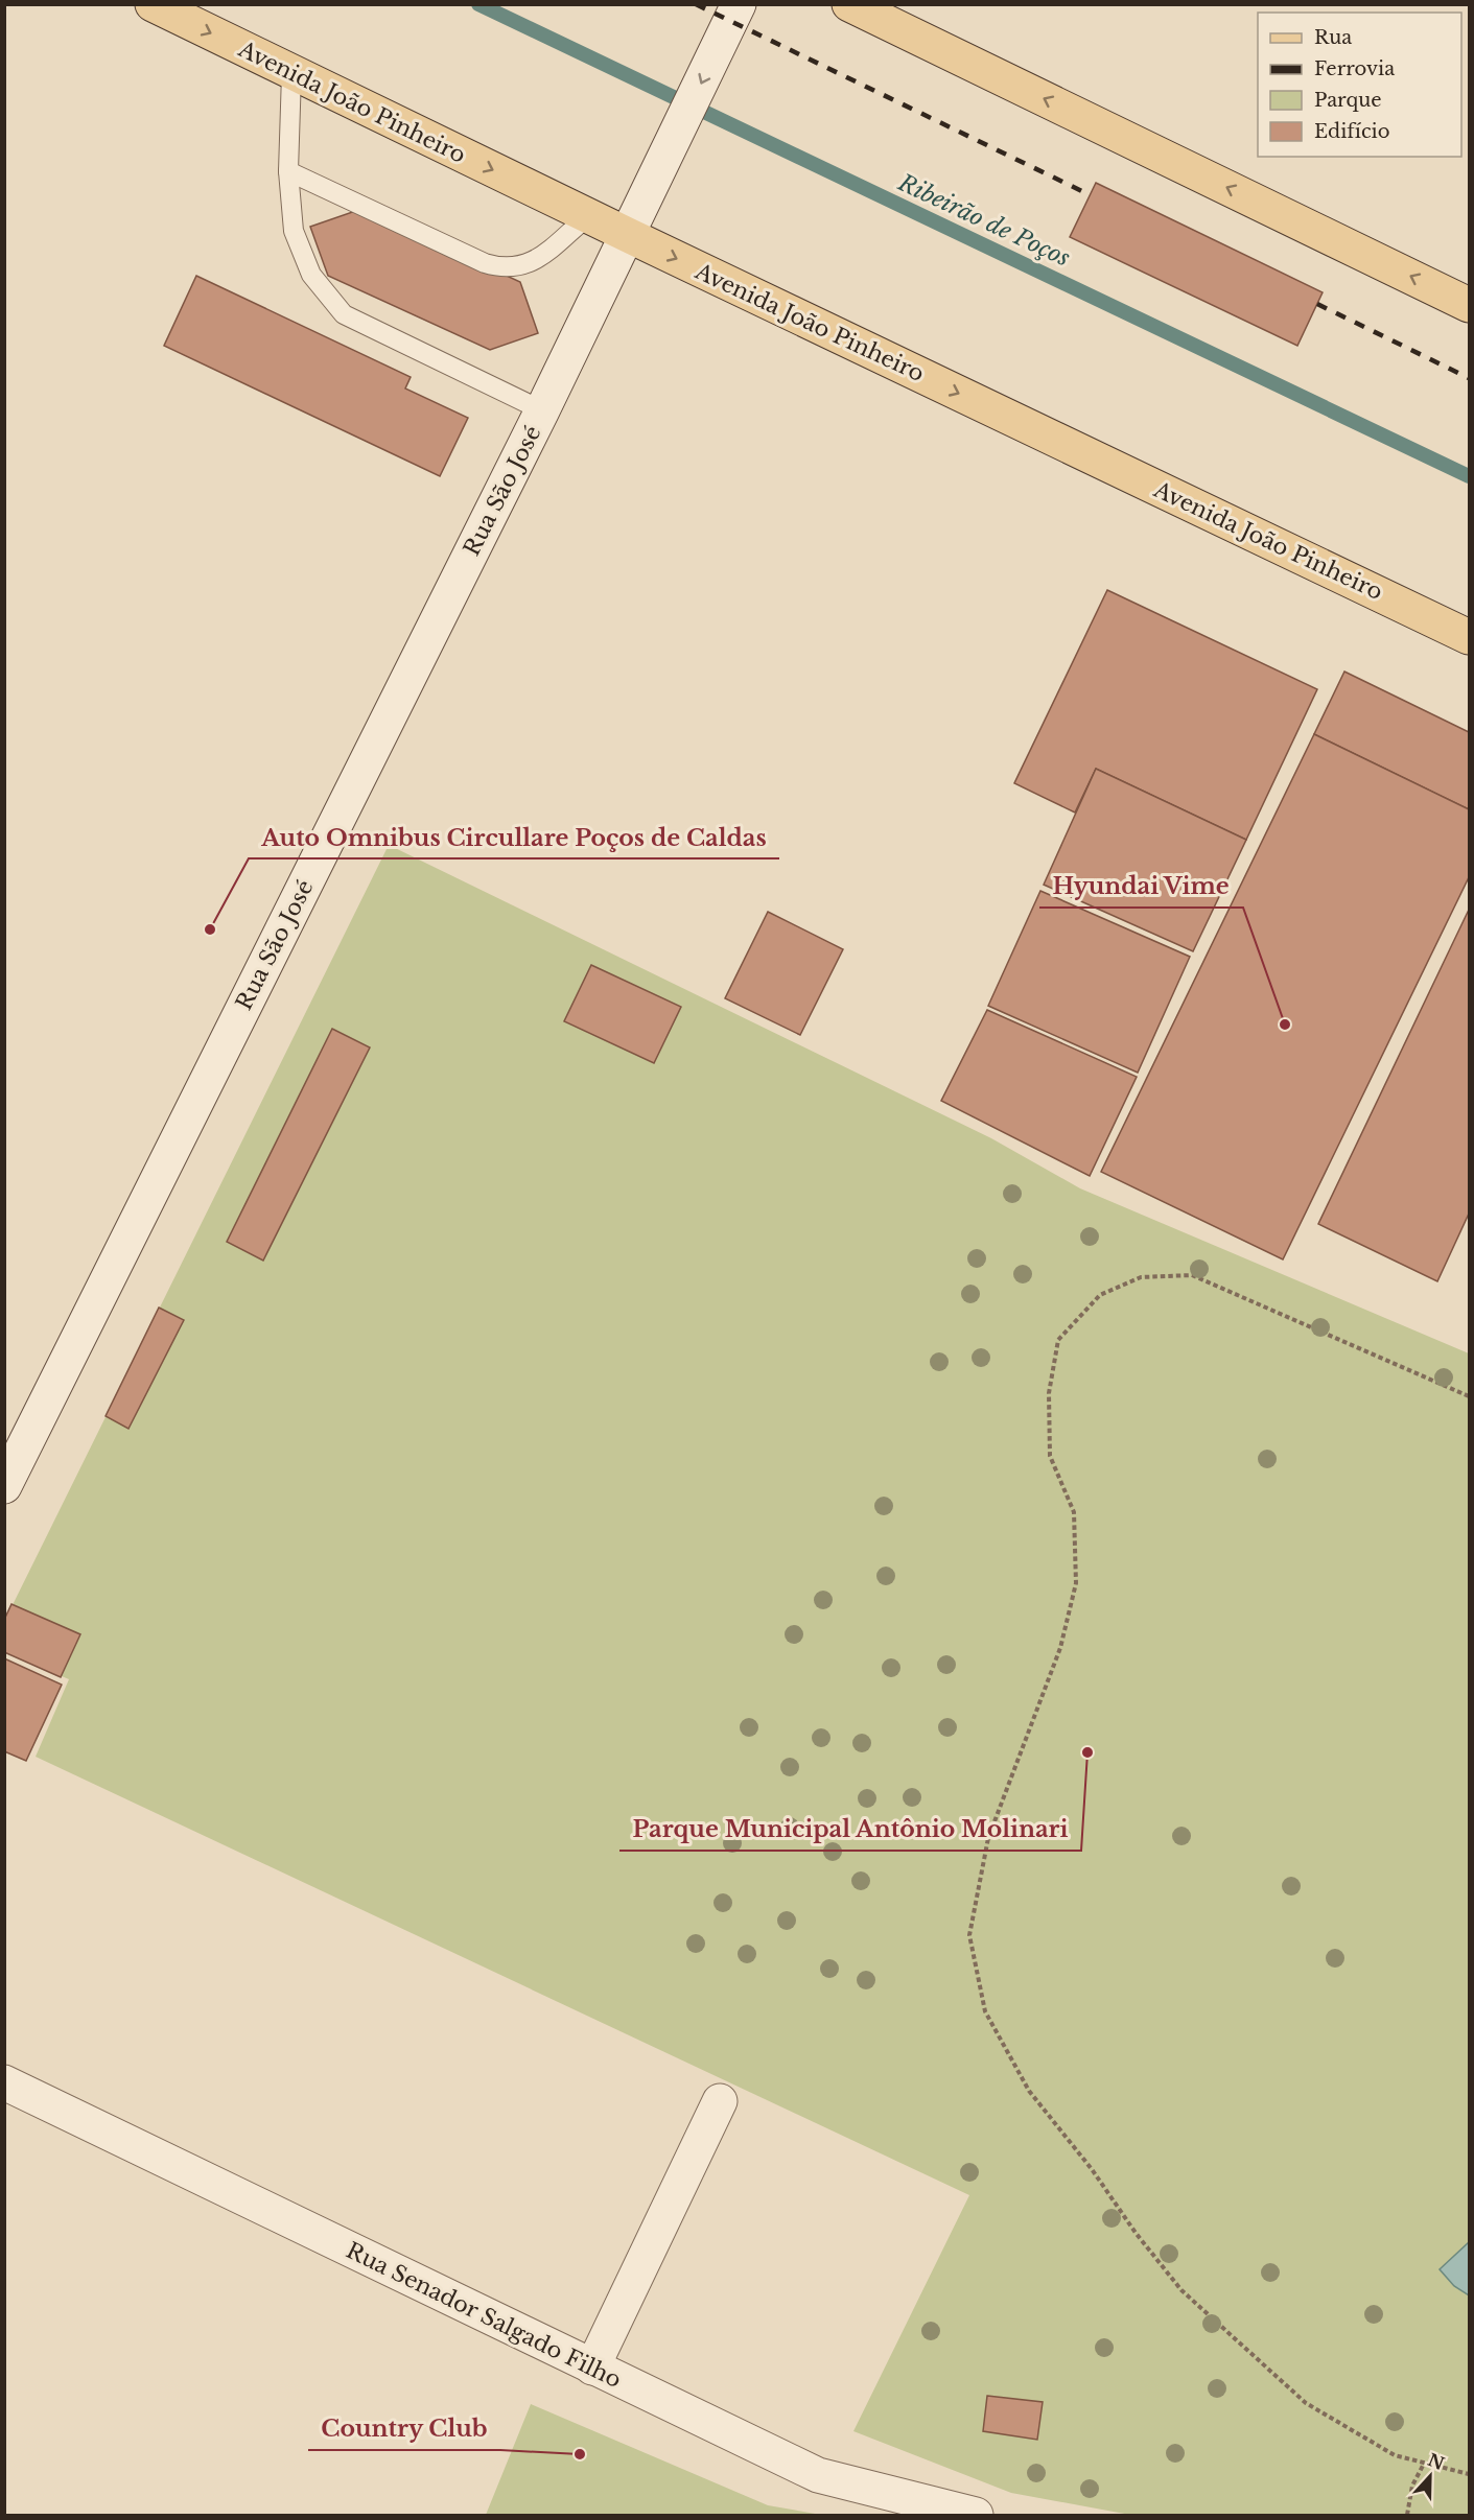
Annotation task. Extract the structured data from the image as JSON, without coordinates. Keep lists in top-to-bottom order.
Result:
{
  "streets": {
    "main road": ["Avenida João Pinheiro"],
    "street": ["Rua São José", "Rua Senador Salgado Filho"]
  },
  "crossings": [
    ["Avenida João Pinheiro", "Rua São José"]
  ],
  "water": ["Ribeirão de Poços"],
  "places": [
    "Auto Omnibus Circullare Poços de Caldas",
    "Hyundai Vime",
    "Parque Municipal Antônio Molinari",
    "Country Club"
  ],
  "legend": [
    "Rua",
    "Ferrovia",
    "Parque",
    "Edifício"
  ],
  "north": "top"
}
